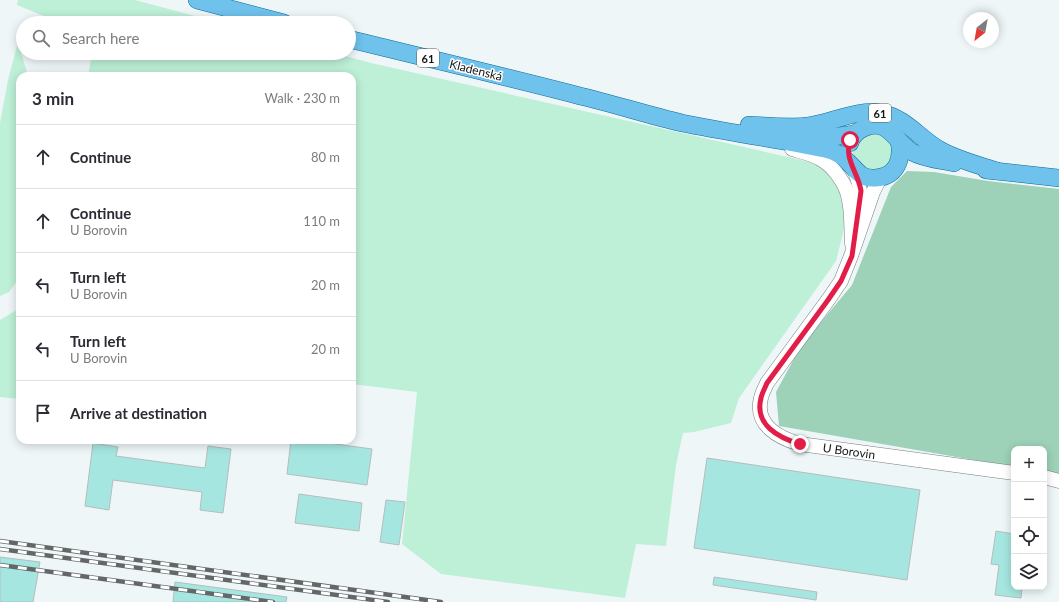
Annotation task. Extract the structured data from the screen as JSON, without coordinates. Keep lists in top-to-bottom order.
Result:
{
  "streets": {
    "main road": ["61", "Kladenská"],
    "street": ["U Borovin"]
  },
  "crossings": [
    ["61", "Kladenská"]
  ],
  "north": "bottom left",
  "page": {
    "search": "Search here",
    "heading": ["3 min", "Walk · 230 m"],
    "list": [
      ["Continue", "80 m"],
      ["Continue", "U Borovin", "110 m"],
      ["Turn left", "U Borovin", "20 m"],
      ["Turn left", "U Borovin", "20 m"],
      "Arrive at destination"
    ],
    "map_buttons": ["+", "−"]
  }
}
